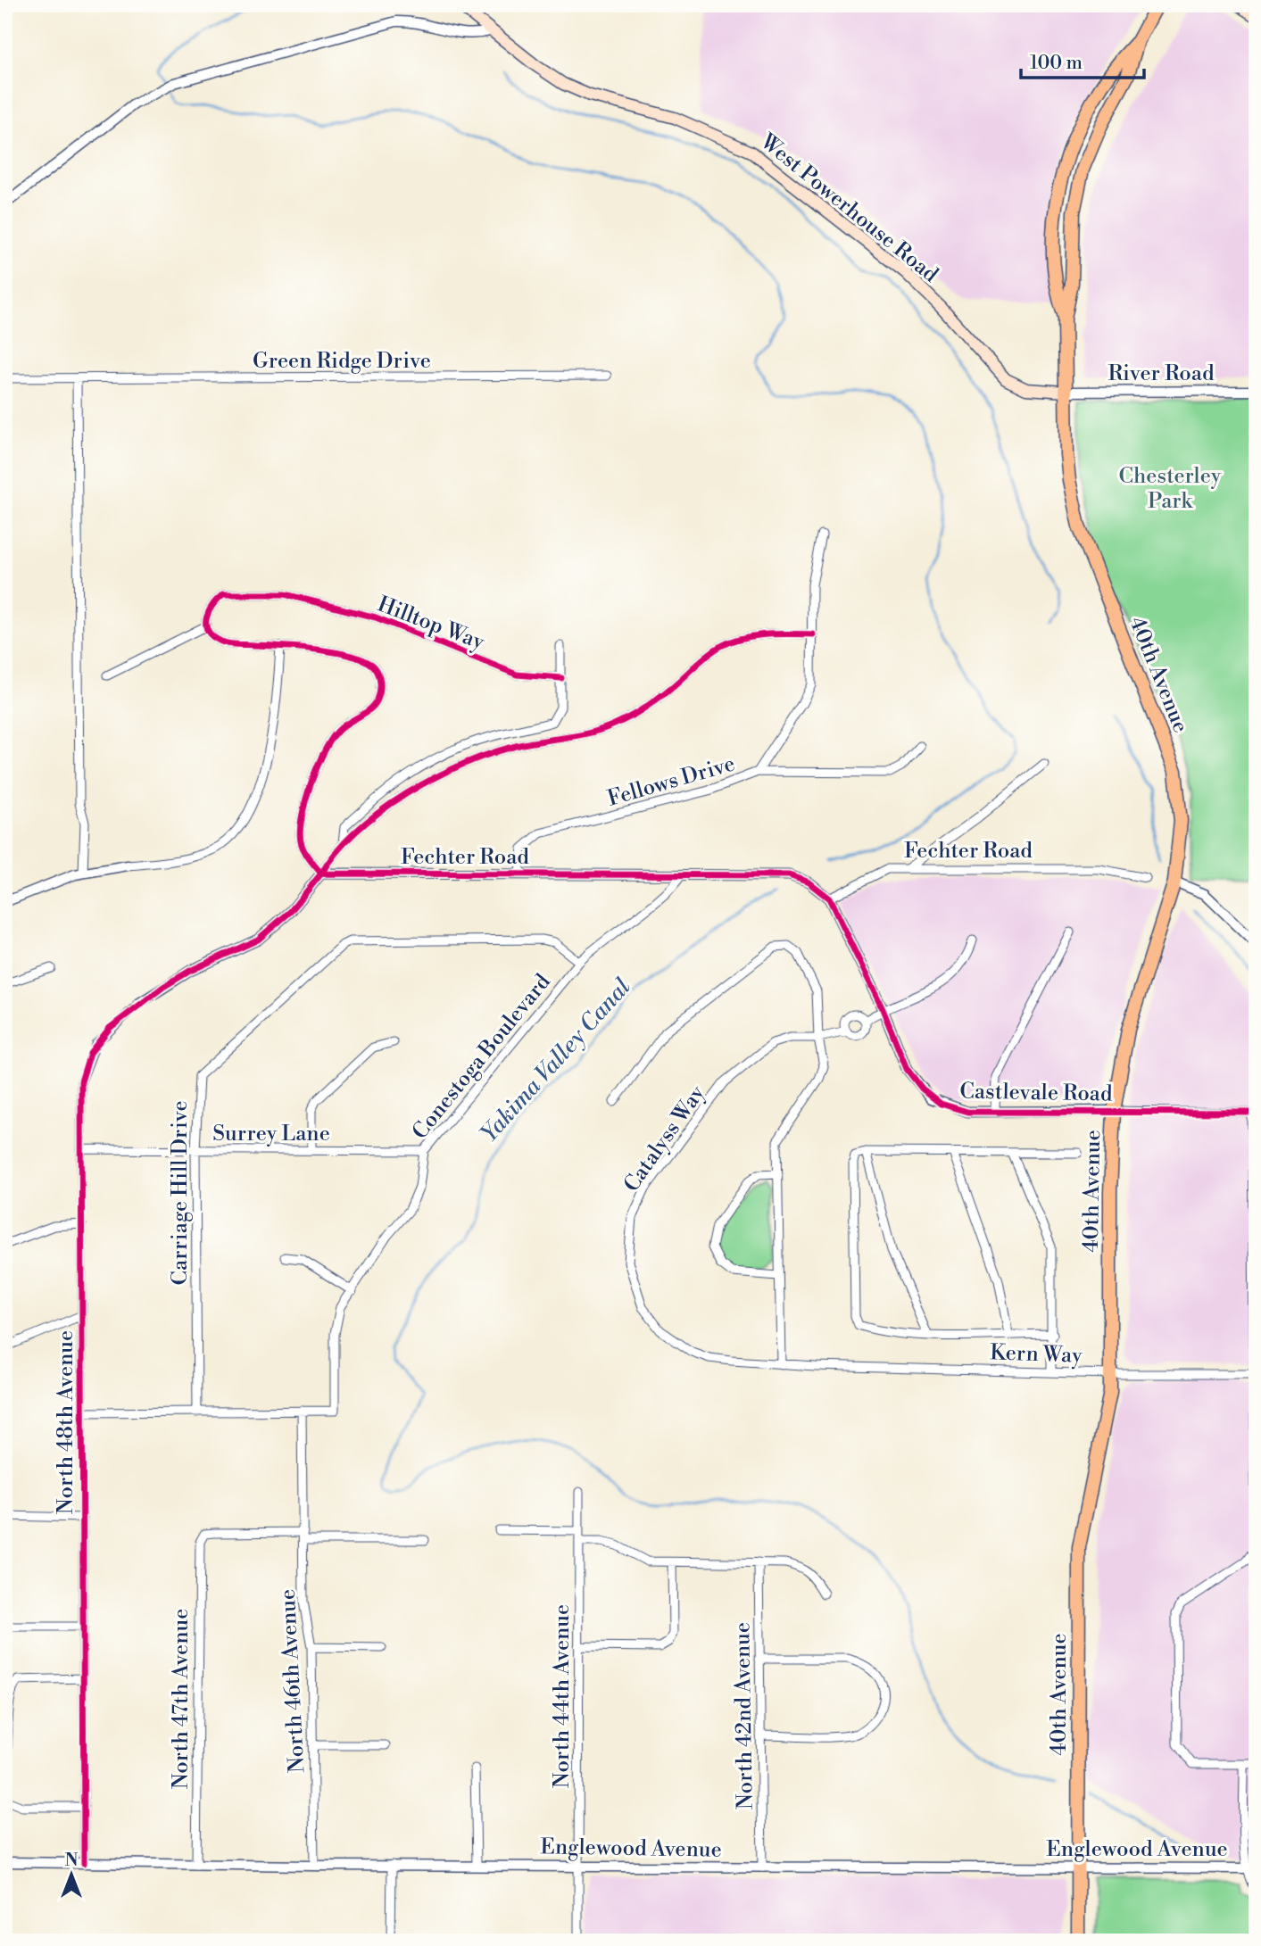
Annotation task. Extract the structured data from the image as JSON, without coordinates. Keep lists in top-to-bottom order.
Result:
{
  "streets": {
    "main road": ["West Powerhouse Road", "40th Avenue"],
    "street": [
      "Green Ridge Drive",
      "River Road",
      "Hilltop Way",
      "Fellows Drive",
      "Fechter Road",
      "Conestoga Boulevard",
      "Castlevale Road",
      "Surrey Lane",
      "Catalyss Way",
      "Carriage Hill Drive",
      "Kern Way",
      "North 48th Avenue",
      "North 46th Avenue",
      "North 44th Avenue",
      "North 47th Avenue",
      "North 42nd Avenue",
      "Englewood Avenue"
    ]
  },
  "crossings": [
    ["West Powerhouse Road", "River Road"],
    ["West Powerhouse Road", "40th Avenue"],
    ["River Road", "40th Avenue"],
    ["40th Avenue", "Castlevale Road"],
    ["40th Avenue", "Kern Way"],
    ["40th Avenue", "Englewood Avenue"],
    ["Fellows Drive", "Fechter Road"],
    ["Fechter Road", "Conestoga Boulevard"],
    ["Fechter Road", "Castlevale Road"],
    ["Conestoga Boulevard", "Surrey Lane"],
    ["Conestoga Boulevard", "Carriage Hill Drive"],
    ["Conestoga Boulevard", "North 48th Avenue"],
    ["Castlevale Road", "Catalyss Way"],
    ["Surrey Lane", "Carriage Hill Drive"],
    ["Surrey Lane", "North 48th Avenue"],
    ["Catalyss Way", "Kern Way"],
    ["North 48th Avenue", "Englewood Avenue"],
    ["North 46th Avenue", "North 47th Avenue"],
    ["North 46th Avenue", "Englewood Avenue"],
    ["North 44th Avenue", "Englewood Avenue"],
    ["North 47th Avenue", "Englewood Avenue"],
    ["North 42nd Avenue", "Englewood Avenue"]
  ],
  "water": ["Yakima Valley Canal"],
  "parks": ["Chesterley Park"],
  "scale_bar": "100 m",
  "north": "top"
}
